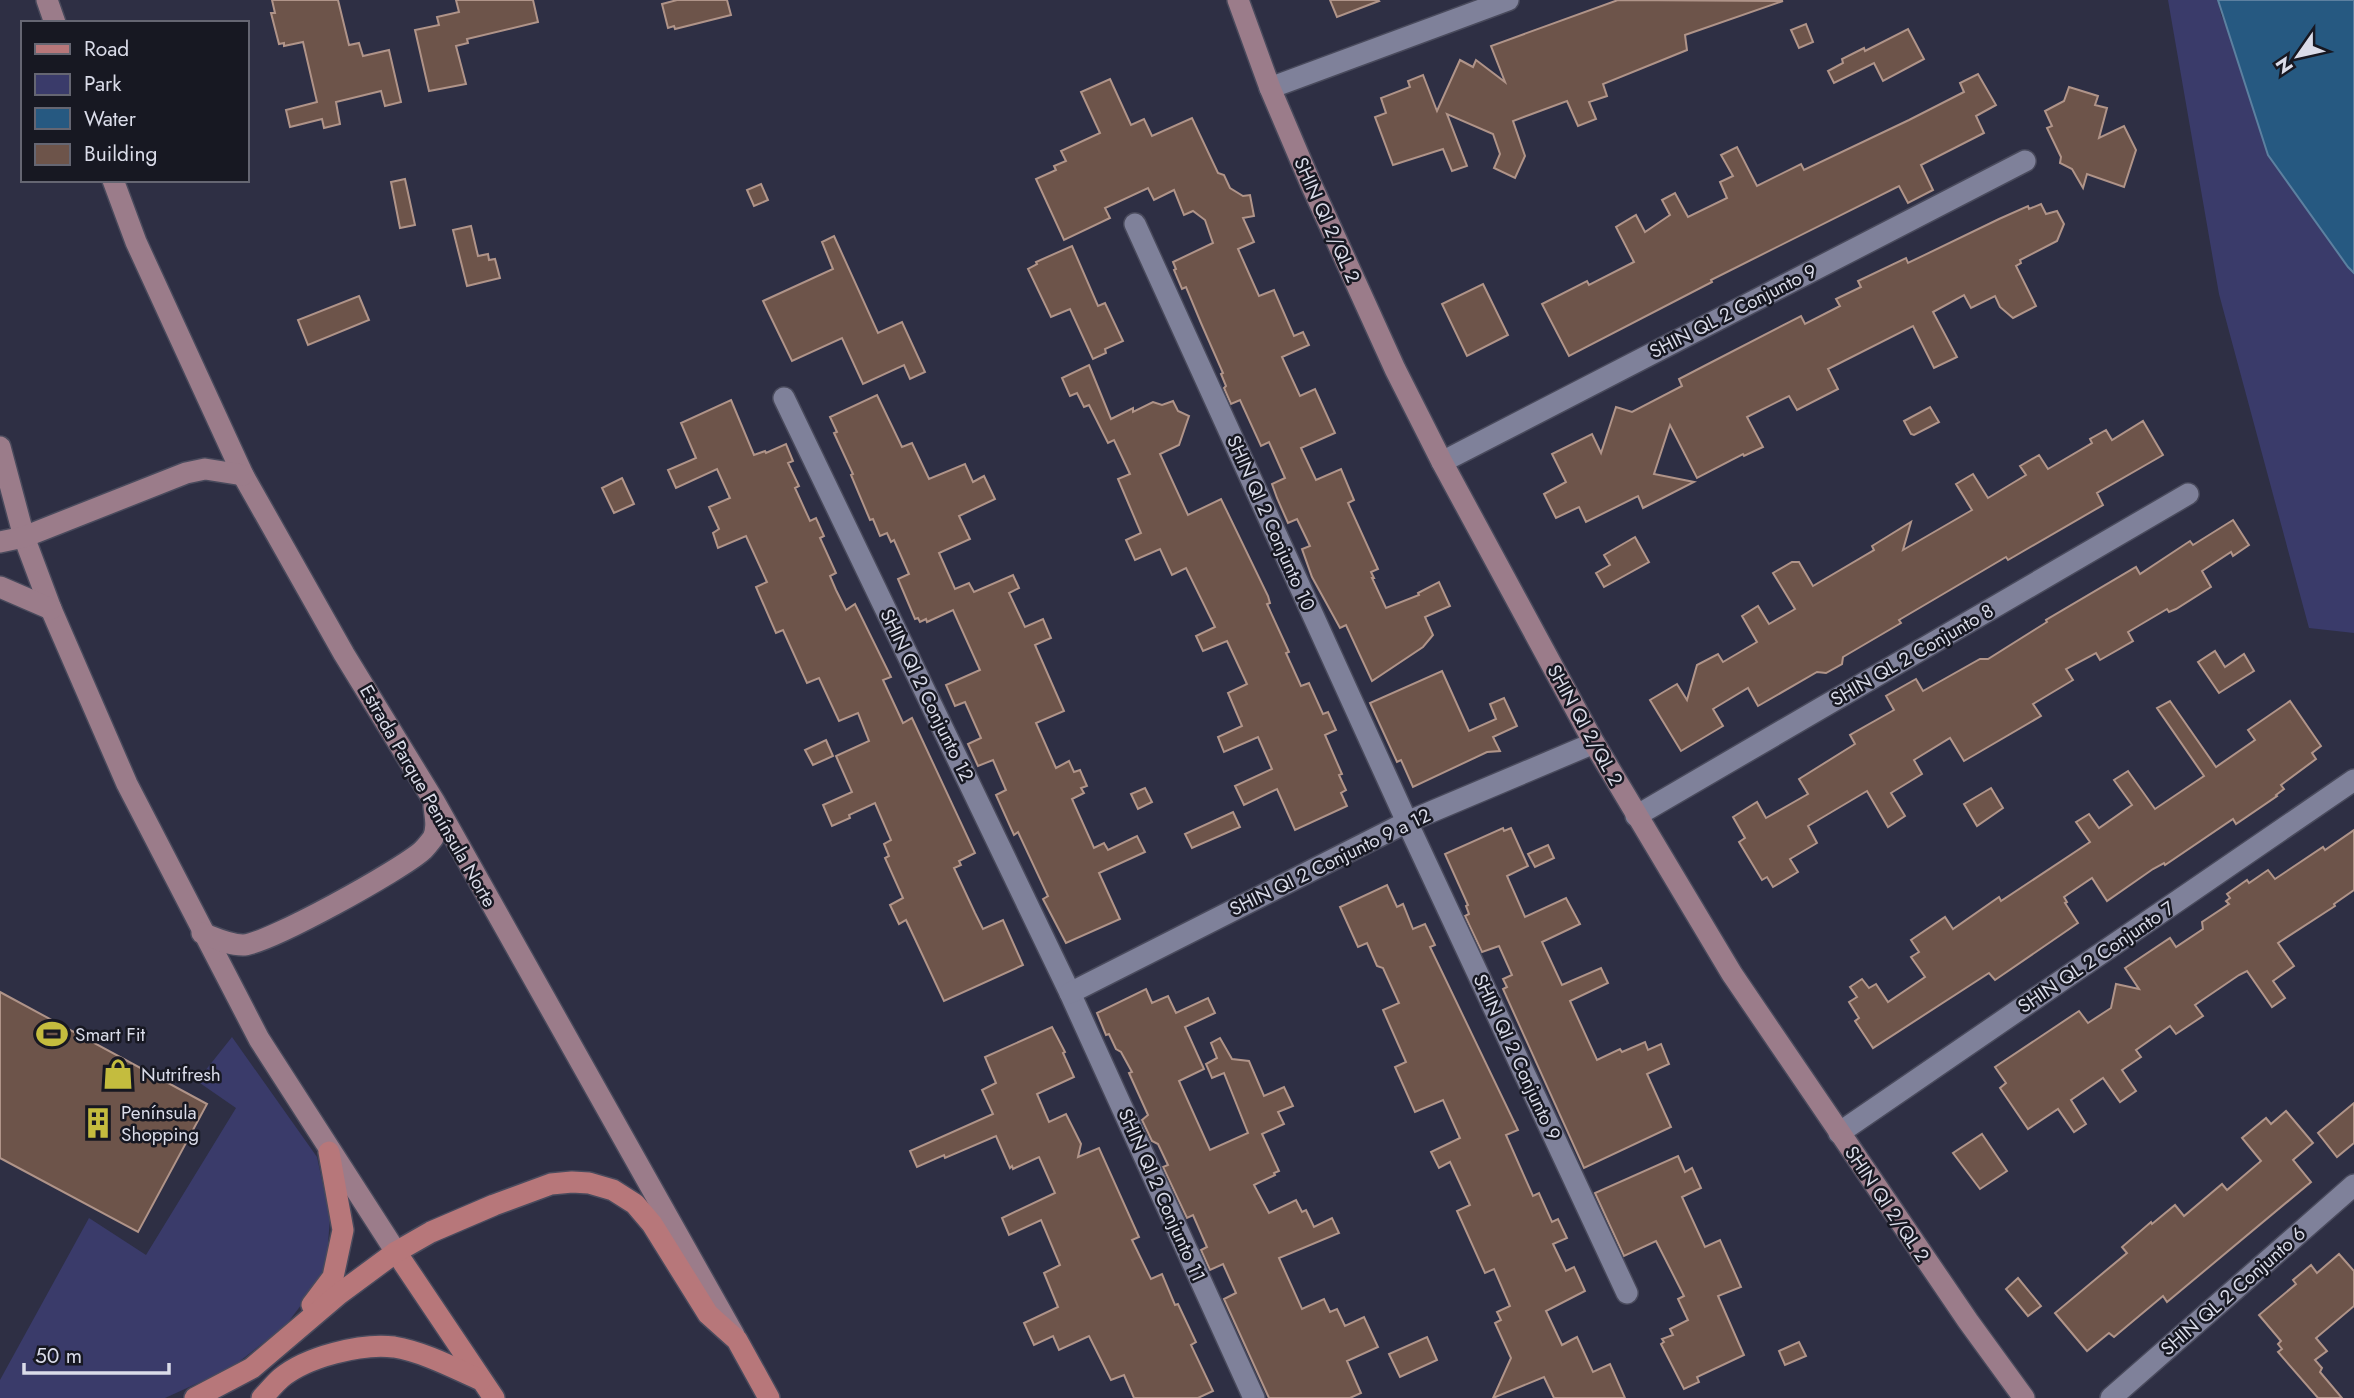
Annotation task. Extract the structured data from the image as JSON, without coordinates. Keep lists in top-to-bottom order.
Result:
{
  "streets": {
    "main road": ["SHIN QI 2/QL 2", "Estrada Parque Península Norte"],
    "street": [
      "SHIN QL 2 Conjunto 9",
      "SHIN QI 2 Conjunto 10",
      "SHIN QL 2 Conjunto 8",
      "SHIN QI 2 Conjunto 12",
      "SHIN QI 2 Conjunto 9 a 12",
      "SHIN QL 2 Conjunto 7",
      "SHIN QI 2 Conjunto 9",
      "SHIN QI 2 Conjunto 11",
      "SHIN QL 2 Conjunto 6"
    ]
  },
  "crossings": [
    ["SHIN QI 2/QL 2", "SHIN QL 2 Conjunto 9"],
    ["SHIN QI 2/QL 2", "SHIN QL 2 Conjunto 8"],
    ["SHIN QI 2/QL 2", "SHIN QI 2 Conjunto 9 a 12"],
    ["SHIN QI 2/QL 2", "SHIN QL 2 Conjunto 7"],
    ["SHIN QI 2 Conjunto 10", "SHIN QI 2 Conjunto 9 a 12"],
    ["SHIN QI 2 Conjunto 10", "SHIN QI 2 Conjunto 9"],
    ["SHIN QI 2 Conjunto 12", "SHIN QI 2 Conjunto 9 a 12"],
    ["SHIN QI 2 Conjunto 12", "SHIN QI 2 Conjunto 11"],
    ["SHIN QI 2 Conjunto 9 a 12", "SHIN QI 2 Conjunto 9"],
    ["SHIN QI 2 Conjunto 9 a 12", "SHIN QI 2 Conjunto 11"]
  ],
  "places": {
    "sports": ["Smart Fit"],
    "shop": ["Nutrifresh"],
    "building": ["Península Shopping"]
  },
  "legend": [
    "Road",
    "Park",
    "Water",
    "Building"
  ],
  "scale_bar": "50 m",
  "north": "bottom left"
}
